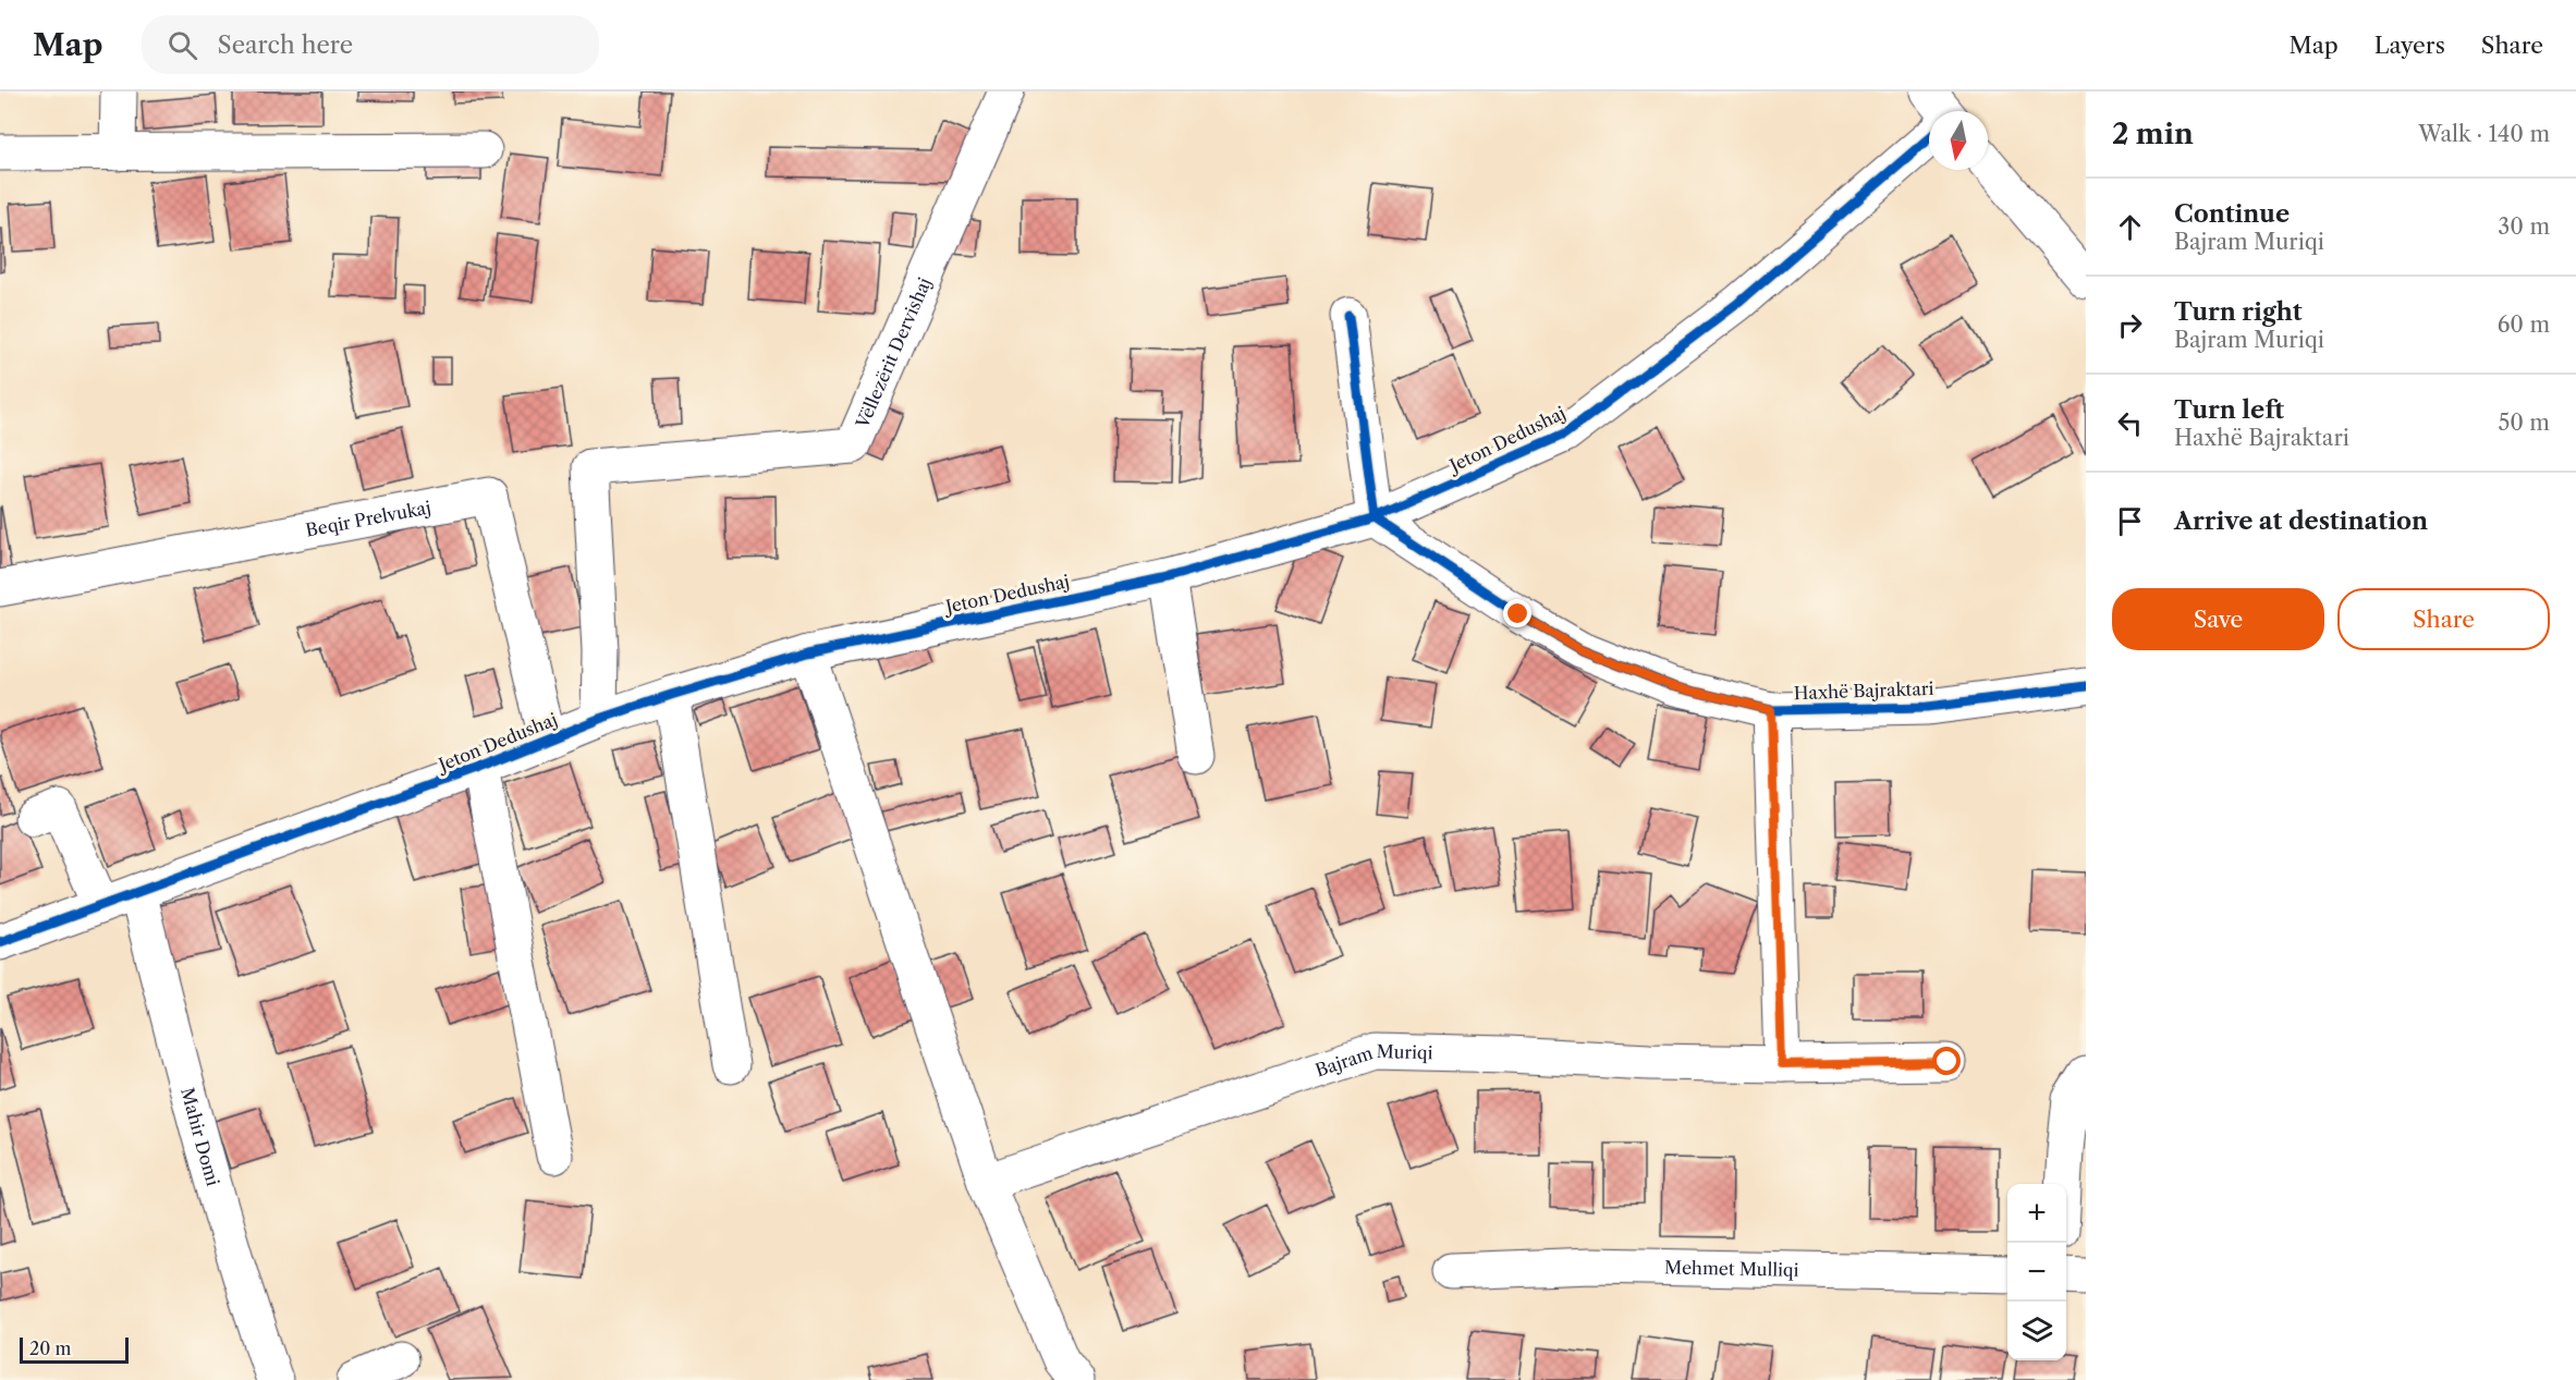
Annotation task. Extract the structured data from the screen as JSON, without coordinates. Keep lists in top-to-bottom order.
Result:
{
  "streets": {
    "street": [
      "Vëllezërit Dervishaj",
      "Jeton Dedushaj",
      "Beqir Prelvukaj",
      "Haxhë Bajraktari",
      "Bajram Muriqi",
      "Mahir Domi",
      "Mehmet Mulliqi"
    ]
  },
  "crossings": [
    ["Vëllezërit Dervishaj", "Jeton Dedushaj"],
    ["Jeton Dedushaj", "Beqir Prelvukaj"],
    ["Jeton Dedushaj", "Haxhë Bajraktari"],
    ["Jeton Dedushaj", "Mahir Domi"]
  ],
  "scale_bar": "20 m",
  "north": "bottom",
  "page": {
    "header": "Map",
    "search": "Search here",
    "nav": ["Map", "Layers", "Share"],
    "heading": ["2 min", "Walk · 140 m"],
    "list": [
      ["Continue", "Bajram Muriqi", "30 m"],
      ["Turn right", "Bajram Muriqi", "60 m"],
      ["Turn left", "Haxhë Bajraktari", "50 m"],
      "Arrive at destination"
    ],
    "buttons": ["Save", "Share"],
    "map_buttons": ["+", "−"],
    "scale": "20 m"
  }
}
